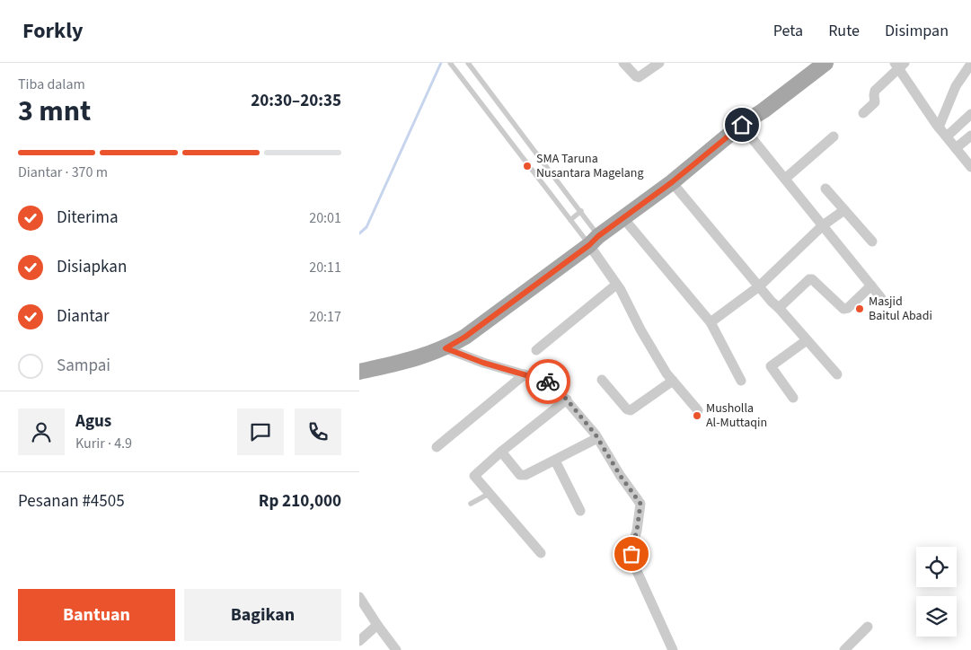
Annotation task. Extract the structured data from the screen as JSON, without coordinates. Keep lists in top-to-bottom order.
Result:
{
  "places": ["SMA Taruna Nusantara Magelang", "Masjid Baitul Abadi", "Musholla Al-Muttaqin"],
  "page": {
    "header": "Forkly",
    "nav": ["Peta", "Rute", "Disimpan"],
    "heading": ["3 mnt", "Tiba dalam", "20:30–20:35"],
    "panel": [
      "Agus",
      "Kurir · 4.9",
      "Pesanan #4505",
      "Rp 210,000"
    ],
    "bar": "Diantar · 370 m",
    "list": [
      ["Diterima", "20:01"],
      ["Disiapkan", "20:11"],
      ["Diantar", "20:17"],
      "Sampai"
    ],
    "buttons": ["Bantuan", "Bagikan"]
  }
}
